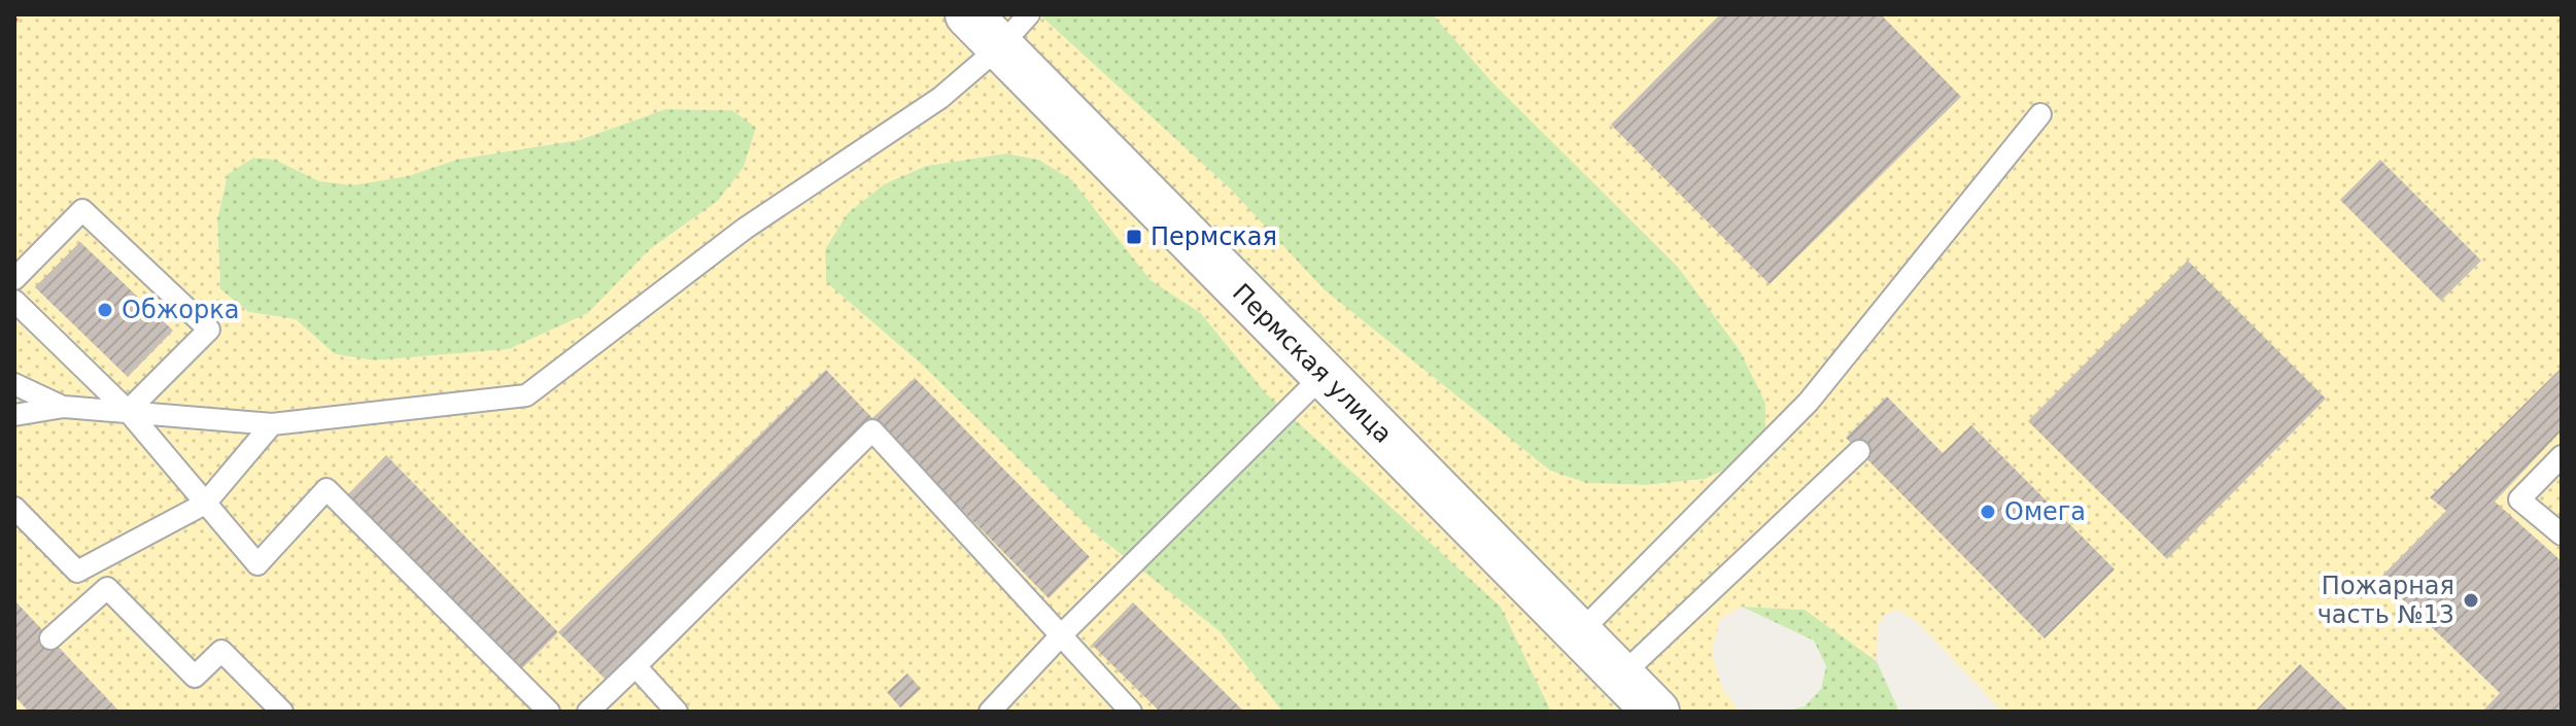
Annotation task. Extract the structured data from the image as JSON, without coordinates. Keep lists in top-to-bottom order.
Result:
{
  "streets": {
    "street": ["Пермская улица"]
  },
  "places": {
    "transit": ["Пермская"],
    "other": ["Обжорка", "Омега", "Пожарная часть №13"]
  }
}
